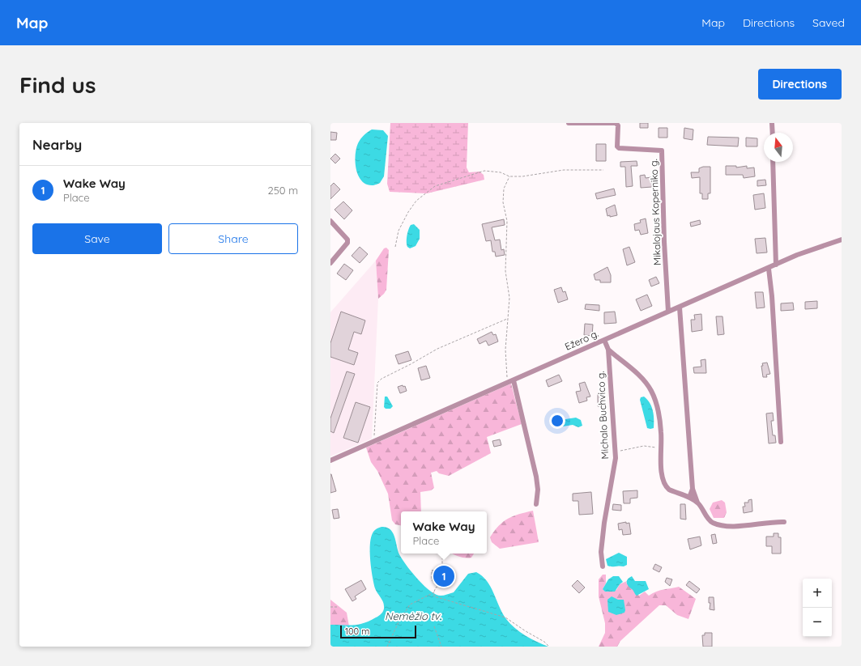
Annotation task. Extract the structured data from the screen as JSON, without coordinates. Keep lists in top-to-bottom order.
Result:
{
  "streets": {
    "street": ["Mikalojaus Koperniko g.", "Ežero g.", "Michalo Buchvico g."]
  },
  "crossings": [
    ["Mikalojaus Koperniko g.", "Ežero g."],
    ["Ežero g.", "Michalo Buchvico g."]
  ],
  "water": ["Nemėžio tv."],
  "scale_bar": "100 m",
  "north": "top",
  "page": {
    "header": "Map",
    "nav": ["Map", "Directions", "Saved"],
    "buttons": [
      "Directions",
      ["Save", "Share"]
    ],
    "title": "Find us",
    "heading": "Nearby",
    "list": [
      {
        "mark": "1",
        "name": "Wake Way",
        "note": "Place",
        "value": "250 m"
      }
    ],
    "popup": ["Wake Way", "Place"],
    "pins": "1",
    "map_buttons": ["+", "−"],
    "scale": "100 m"
  }
}
